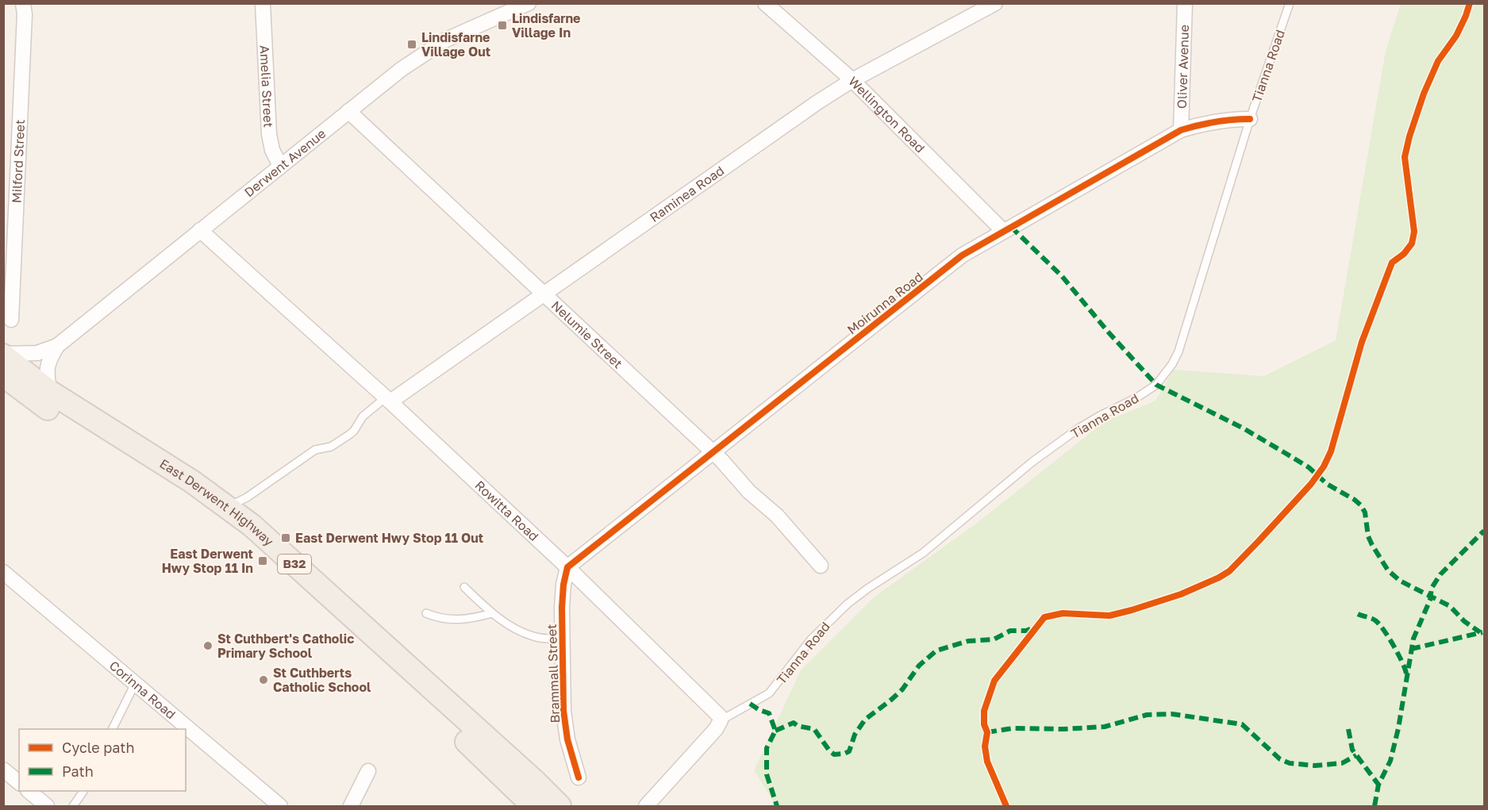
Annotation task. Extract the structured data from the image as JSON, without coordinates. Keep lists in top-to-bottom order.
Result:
{
  "streets": {
    "main road": ["East Derwent Highway", "B32"],
    "street": [
      "Oliver Avenue",
      "Amelia Street",
      "Wellington Road",
      "Milford Street",
      "Derwent Avenue",
      "Raminea Road",
      "Moirunna Road",
      "Nelumie Street",
      "Rowitta Road",
      "Brammall Street",
      "Corinna Road"
    ],
    "lane": ["Tianna Road"]
  },
  "crossings": [
    ["Tianna Road", "Moirunna Road"],
    ["Tianna Road", "Rowitta Road"],
    ["Oliver Avenue", "Moirunna Road"],
    ["Amelia Street", "Derwent Avenue"],
    ["Wellington Road", "Raminea Road"],
    ["Wellington Road", "Moirunna Road"],
    ["Derwent Avenue", "Nelumie Street"],
    ["Derwent Avenue", "East Derwent Highway"],
    ["Derwent Avenue", "Rowitta Road"],
    ["Raminea Road", "Nelumie Street"],
    ["Raminea Road", "East Derwent Highway"],
    ["Raminea Road", "Rowitta Road"],
    ["Moirunna Road", "Nelumie Street"],
    ["Moirunna Road", "Rowitta Road"],
    ["Moirunna Road", "Brammall Street"],
    ["Rowitta Road", "Brammall Street"]
  ],
  "places": {
    "transit": [
      "Lindisfarne Village In",
      "Lindisfarne Village Out",
      "East Derwent Hwy Stop 11 Out",
      "East Derwent Hwy Stop 11 In"
    ],
    "other": ["St Cuthbert's Catholic Primary School", "St Cuthberts Catholic School"]
  },
  "legend": ["Cycle path", "Path"]
}
